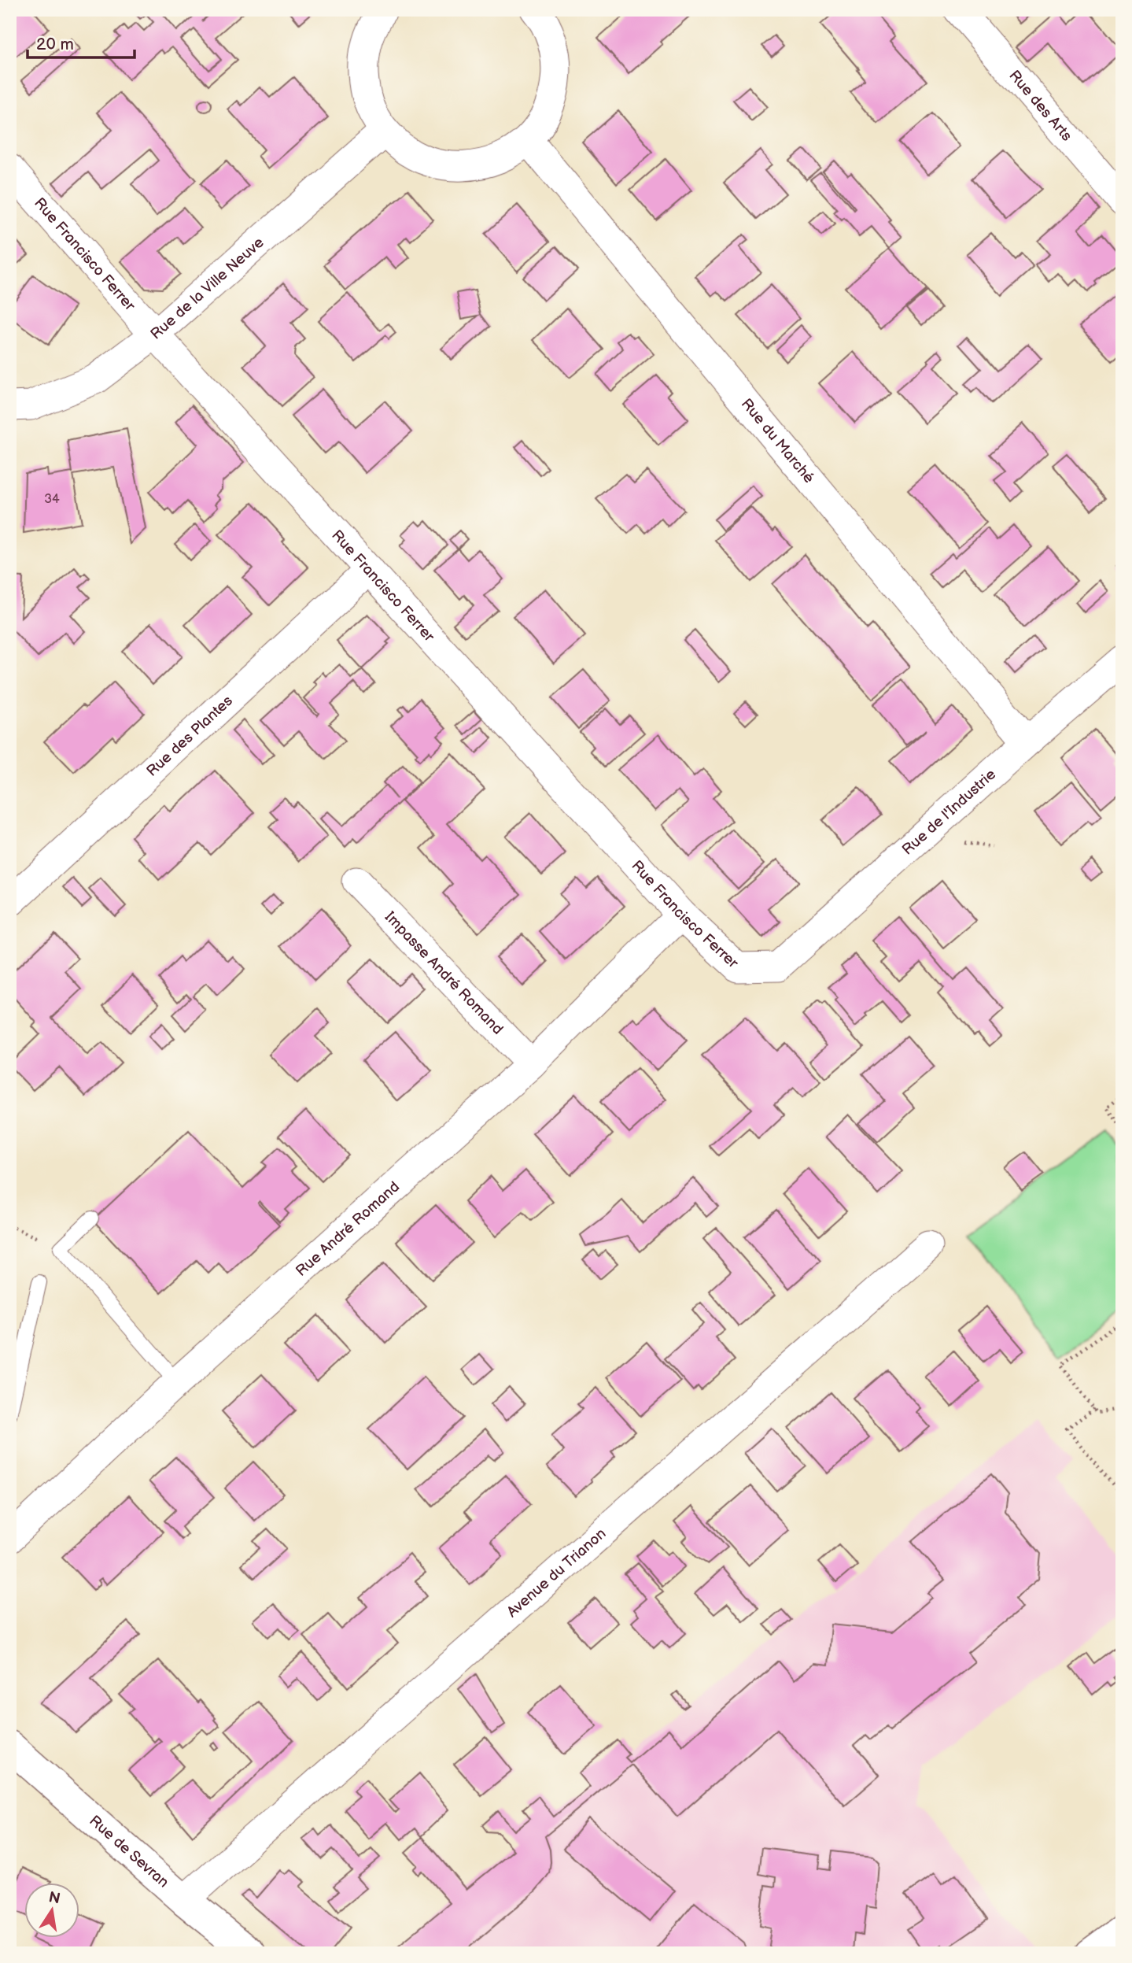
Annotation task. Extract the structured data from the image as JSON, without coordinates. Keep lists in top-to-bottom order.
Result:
{
  "streets": {
    "main road": ["Rue de Sevran"],
    "street": [
      "Rue des Arts",
      "Rue Francisco Ferrer",
      "Rue de la Ville Neuve",
      "Rue du Marché",
      "Rue des Plantes",
      "Rue de l'Industrie",
      "Impasse André Romand",
      "Rue André Romand",
      "Avenue du Trianon"
    ]
  },
  "crossings": [
    ["Rue Francisco Ferrer", "Rue de la Ville Neuve"],
    ["Rue Francisco Ferrer", "Rue des Plantes"],
    ["Rue Francisco Ferrer", "Rue de l'Industrie"],
    ["Rue Francisco Ferrer", "Rue André Romand"],
    ["Rue du Marché", "Rue de l'Industrie"],
    ["Impasse André Romand", "Rue André Romand"],
    ["Avenue du Trianon", "Rue de Sevran"]
  ],
  "house_numbers": ["34"],
  "scale_bar": "20 m",
  "north": "top"
}
